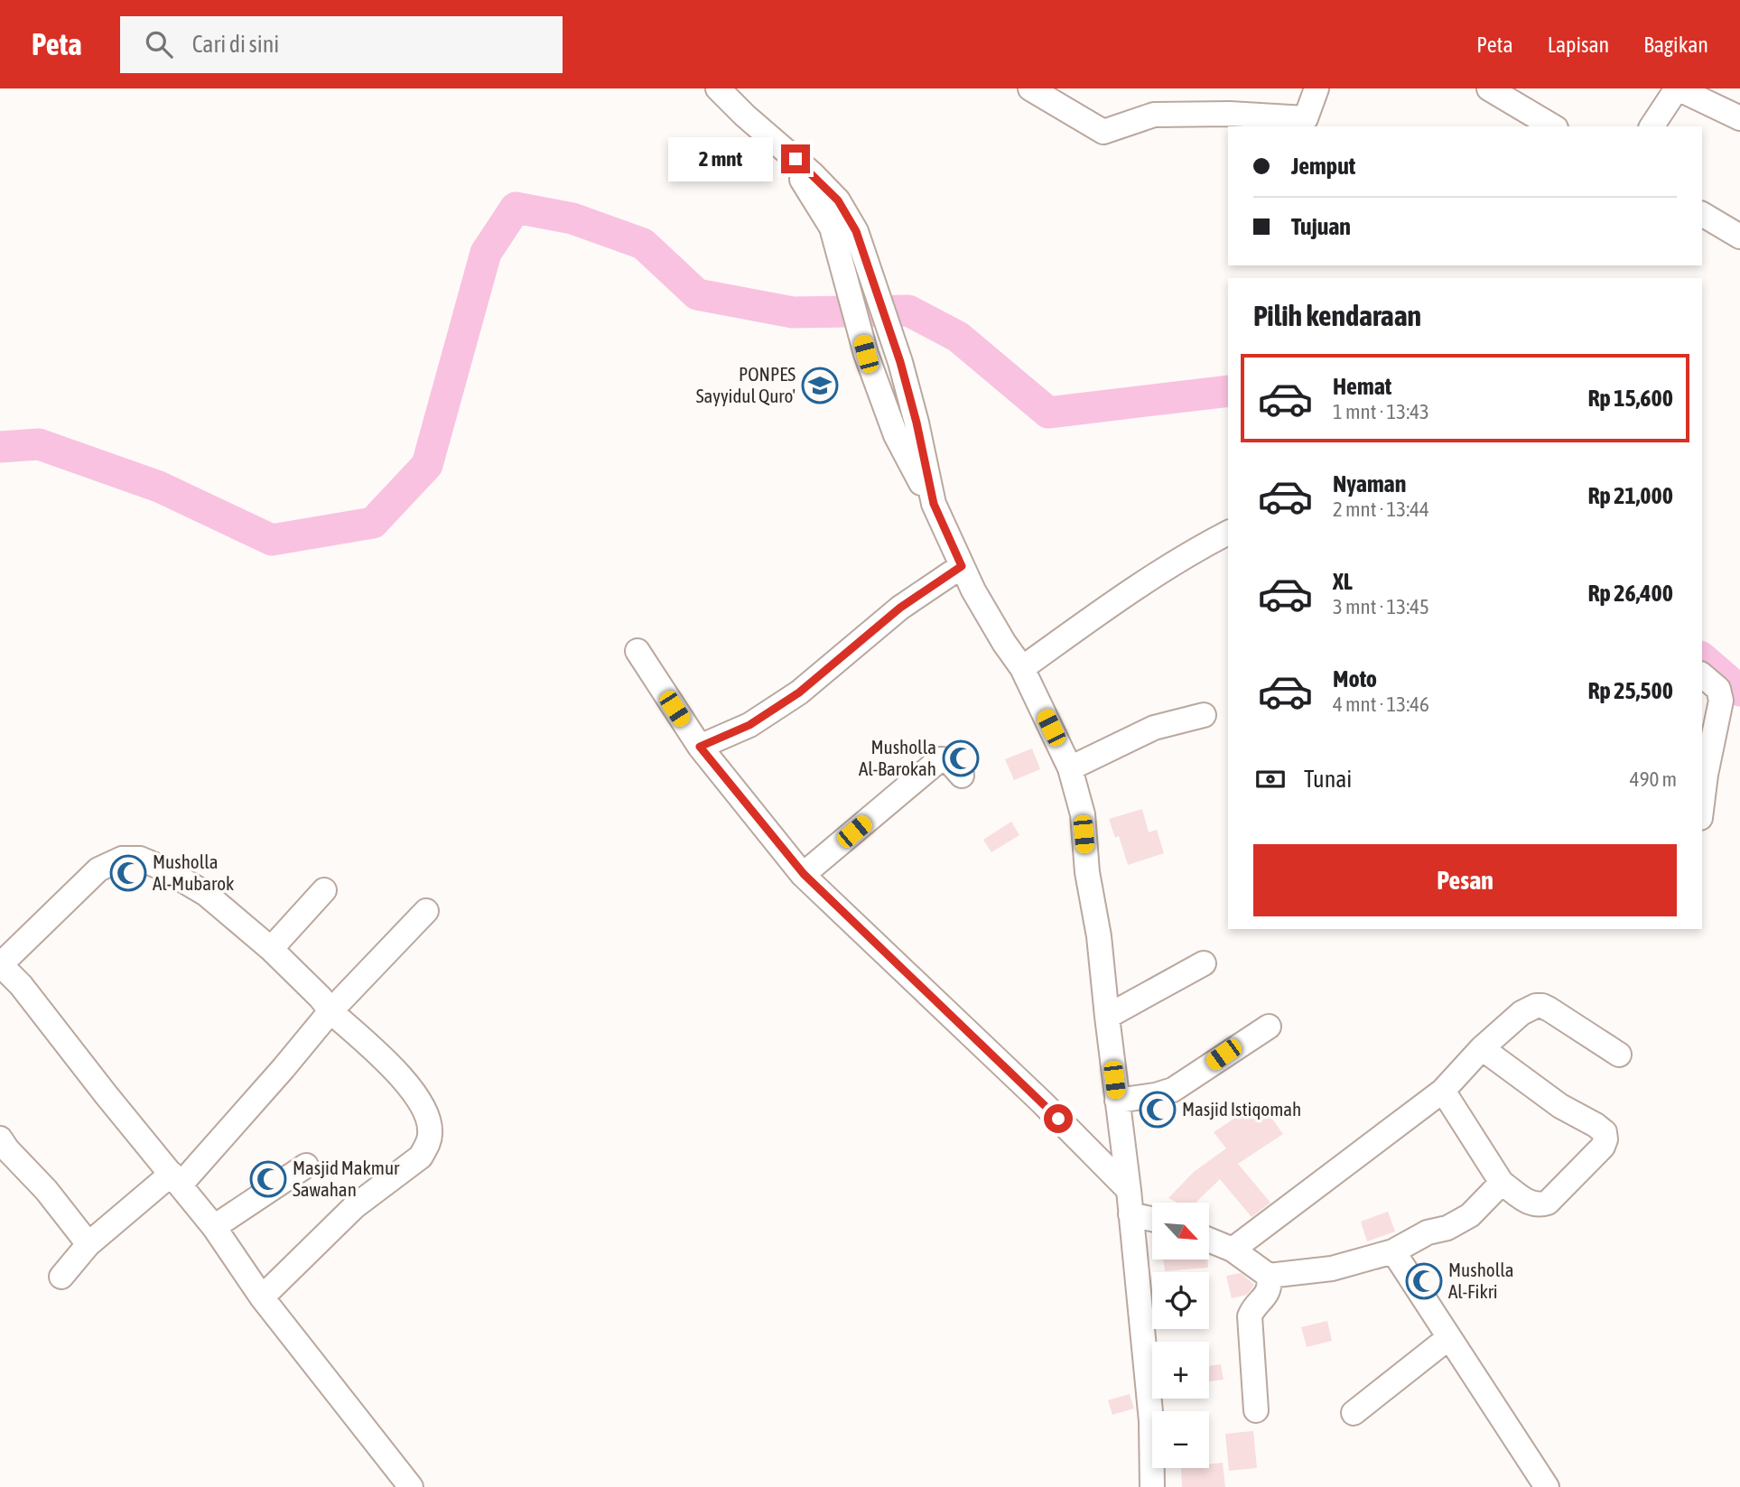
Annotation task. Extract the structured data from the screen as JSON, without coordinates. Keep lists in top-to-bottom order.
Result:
{
  "places": {
    "school or university": ["PONPES Sayyidul Quro'"],
    "mosque": [
      "Musholla Al-Barokah",
      "Musholla Al-Mubarok",
      "Masjid Istiqomah",
      "Masjid Makmur Sawahan",
      "Musholla Al-Fikri"
    ]
  },
  "north": "bottom right",
  "page": {
    "header": "Peta",
    "search": "Cari di sini",
    "nav": ["Peta", "Lapisan", "Bagikan"],
    "banner": ["Jemput", "Tujuan"],
    "bubble": "2 mnt",
    "heading": "Pilih kendaraan",
    "list": [
      {
        "name": "Hemat",
        "note": "1 mnt · 13:43",
        "value": "Rp 15,600"
      },
      {
        "name": "Nyaman",
        "note": "2 mnt · 13:44",
        "value": "Rp 21,000"
      },
      {
        "name": "XL",
        "note": "3 mnt · 13:45",
        "value": "Rp 26,400"
      },
      {
        "name": "Moto",
        "note": "4 mnt · 13:46",
        "value": "Rp 25,500"
      }
    ],
    "pay": ["Tunai", "490 m"],
    "buttons": "Pesan",
    "map_buttons": ["+", "−"]
  }
}
